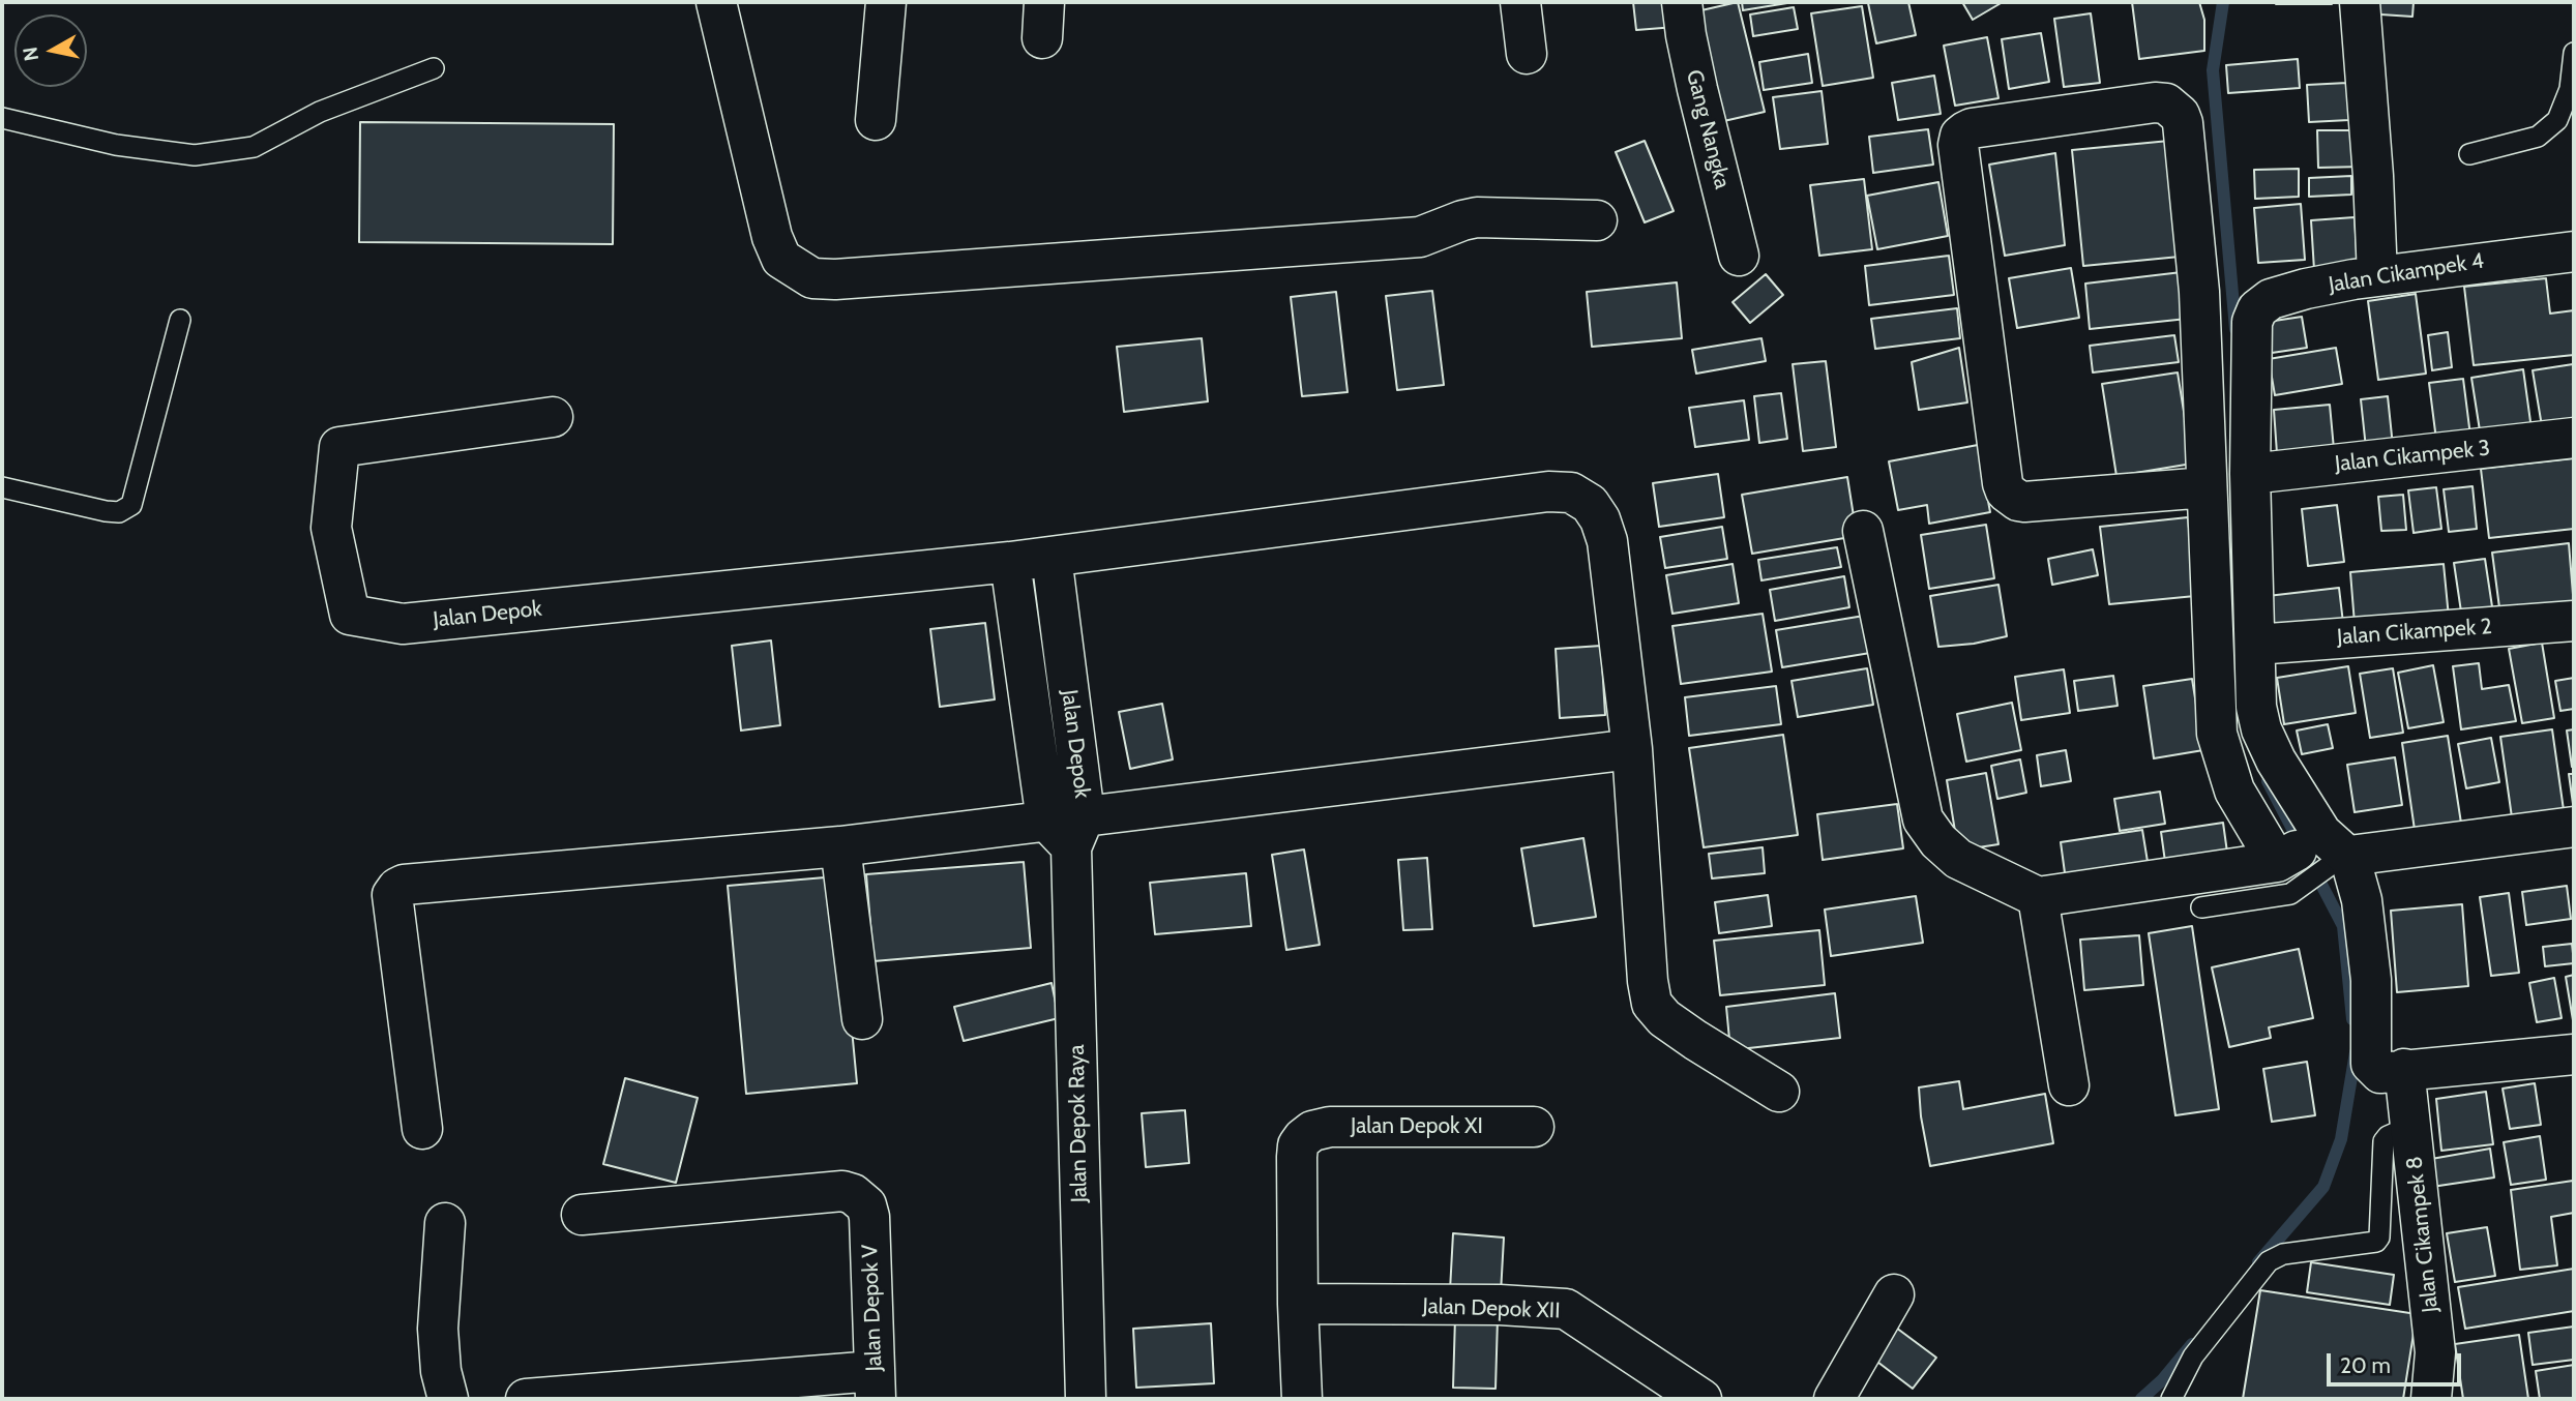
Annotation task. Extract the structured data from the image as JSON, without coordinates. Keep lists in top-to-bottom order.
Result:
{
  "streets": {
    "street": [
      "Gang Nangka",
      "Jalan Cikampek 4",
      "Jalan Cikampek 3",
      "Jalan Depok",
      "Jalan Cikampek 2",
      "Jalan Depok Raya",
      "Jalan Depok XI",
      "Jalan Cikampek 8",
      "Jalan Depok V",
      "Jalan Depok XII"
    ]
  },
  "crossings": [
    ["Jalan Cikampek 4", "Jalan Cikampek 3"],
    ["Jalan Depok", "Jalan Depok Raya"],
    ["Jalan Depok XI", "Jalan Depok XII"]
  ],
  "scale_bar": "20 m",
  "north": "left"
}
